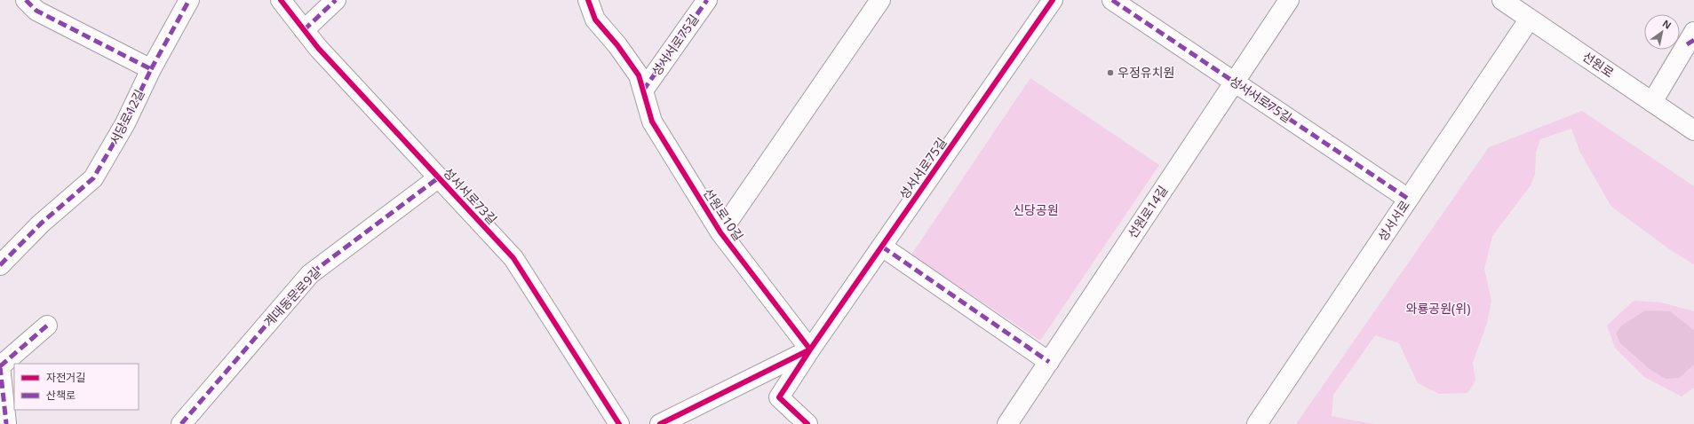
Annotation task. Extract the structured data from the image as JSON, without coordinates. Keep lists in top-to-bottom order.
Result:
{
  "streets": {
    "street": [
      "성서서로75길",
      "선원로",
      "서당로12길",
      "성서서로73길",
      "선원로14길",
      "선원로10길",
      "성서서로",
      "계대동문로9길"
    ]
  },
  "crossings": [
    ["성서서로75길", "선원로14길"],
    ["성서서로75길", "선원로10길"],
    ["성서서로75길", "성서서로"],
    ["선원로", "성서서로"],
    ["성서서로73길", "계대동문로9길"]
  ],
  "parks": ["신당공원", "와룡공원(위)"],
  "places": ["우정유치원"],
  "legend": ["자전거길", "산책로"],
  "north": "top right"
}
